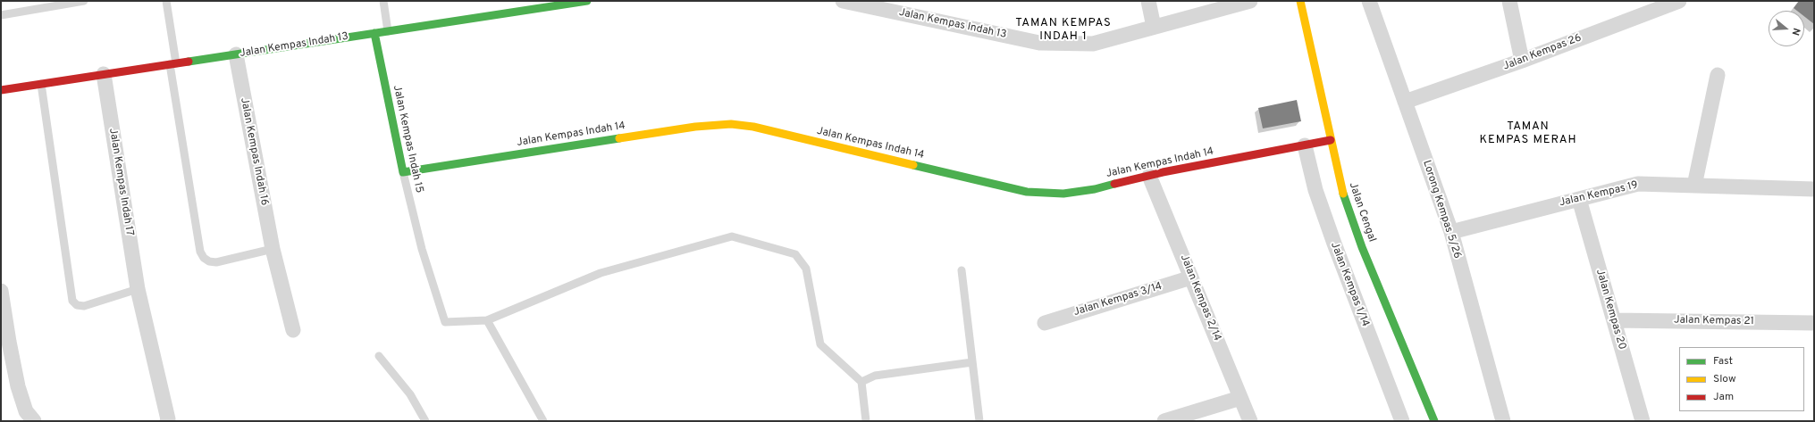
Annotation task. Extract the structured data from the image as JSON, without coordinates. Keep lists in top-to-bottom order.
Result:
{
  "streets": {
    "street": [
      "Jalan Kempas Indah 13",
      "Jalan Kempas 26",
      "Jalan Kempas Indah 14",
      "Jalan Kempas Indah 15",
      "Jalan Kempas Indah 16",
      "Jalan Kempas Indah 17",
      "Jalan Kempas 19",
      "Lorong Kempas 5/26",
      "Jalan Cengal",
      "Jalan Kempas 1/14",
      "Jalan Kempas 2/14",
      "Jalan Kempas 3/14",
      "Jalan Kempas 20",
      "Jalan Kempas 21"
    ]
  },
  "crossings": [
    ["Jalan Kempas Indah 13", "Jalan Kempas Indah 15"],
    ["Jalan Kempas Indah 13", "Jalan Kempas Indah 16"],
    ["Jalan Kempas Indah 13", "Jalan Kempas Indah 17"],
    ["Jalan Kempas 26", "Lorong Kempas 5/26"],
    ["Jalan Kempas Indah 14", "Jalan Kempas Indah 15"],
    ["Jalan Kempas Indah 14", "Jalan Cengal"],
    ["Jalan Kempas Indah 14", "Jalan Kempas 1/14"],
    ["Jalan Kempas Indah 14", "Jalan Kempas 2/14"],
    ["Jalan Kempas 19", "Lorong Kempas 5/26"],
    ["Jalan Kempas 19", "Jalan Kempas 20"],
    ["Jalan Kempas 2/14", "Jalan Kempas 3/14"],
    ["Jalan Kempas 20", "Jalan Kempas 21"]
  ],
  "districts": ["TAMAN KEMPAS INDAH 1", "TAMAN KEMPAS MERAH"],
  "legend": ["Fast", "Slow", "Jam"],
  "north": "right"
}
